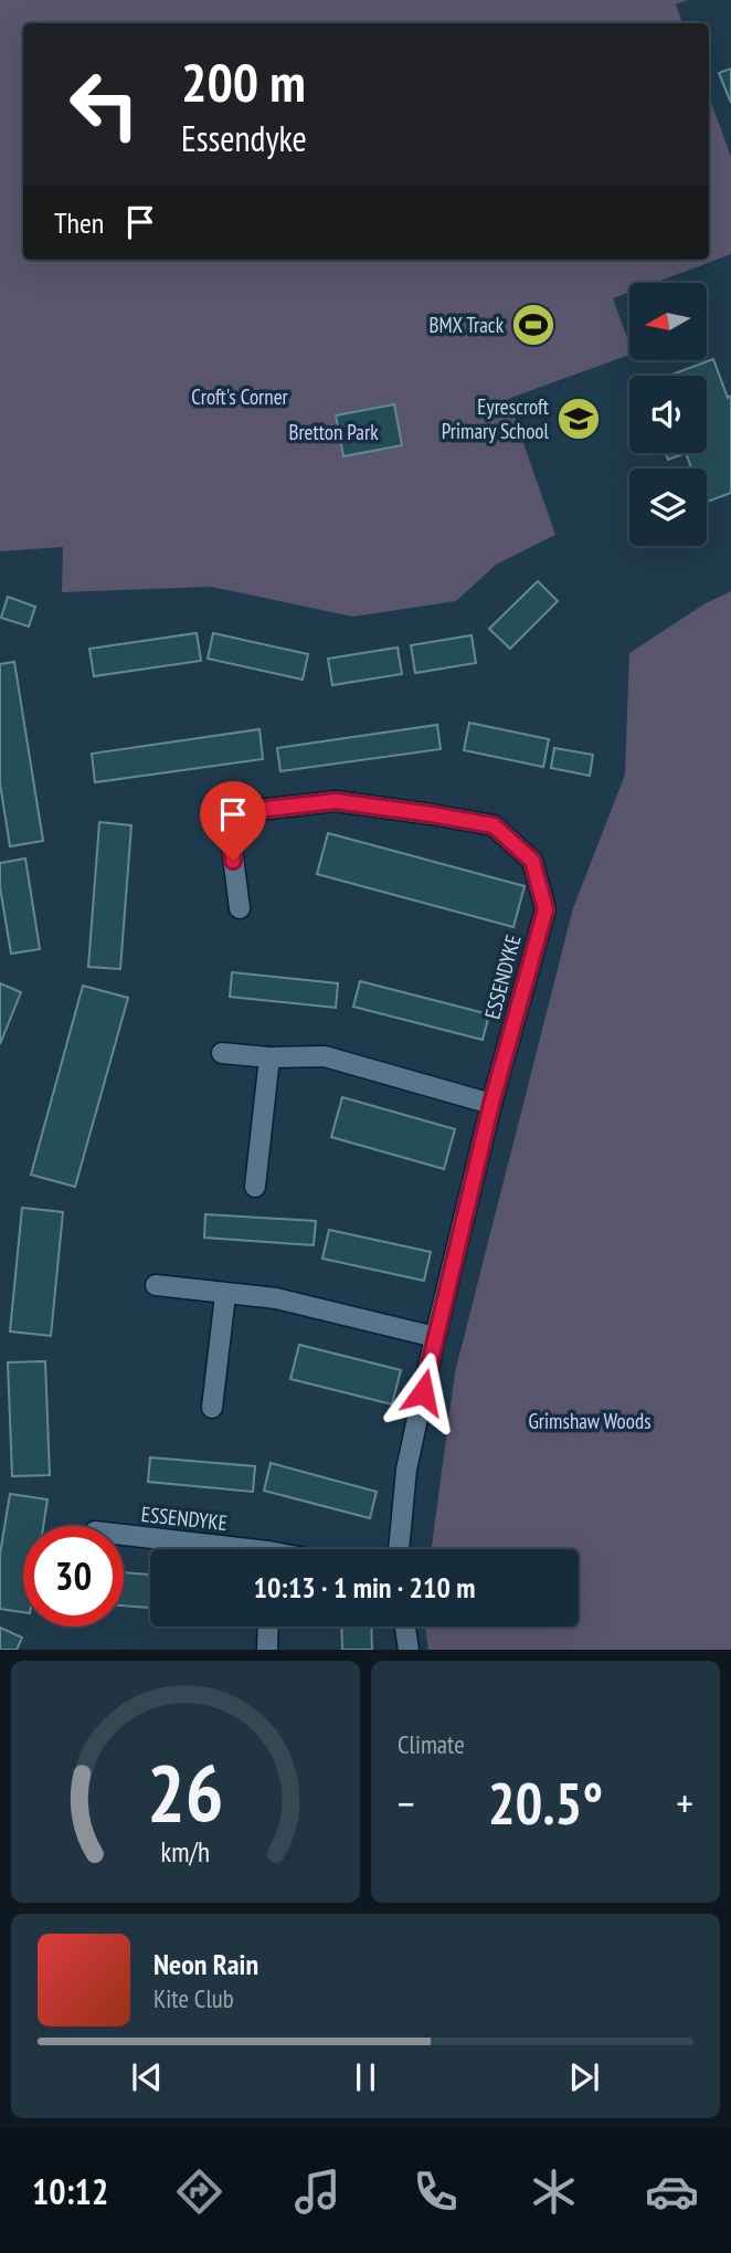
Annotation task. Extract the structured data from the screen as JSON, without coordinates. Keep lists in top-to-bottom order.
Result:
{
  "streets": {
    "street": ["ESSENDYKE"]
  },
  "parks": ["Croft's Corner", "Bretton Park", "Grimshaw Woods"],
  "places": {
    "sports": ["BMX Track"],
    "school or university": ["Eyrescroft Primary School"]
  },
  "north": "left",
  "page": {
    "turn": ["200 m", "Essendyke"],
    "then": "Then",
    "limit": "30",
    "trip": "10:13 · 1 min · 210 m",
    "tile": "Climate",
    "heat": ["−", "20.5°", "+"],
    "song": ["Neon Rain", "Kite Club"],
    "tabs": "10:12",
    "gauge": ["26", "km/h"]
  }
}
